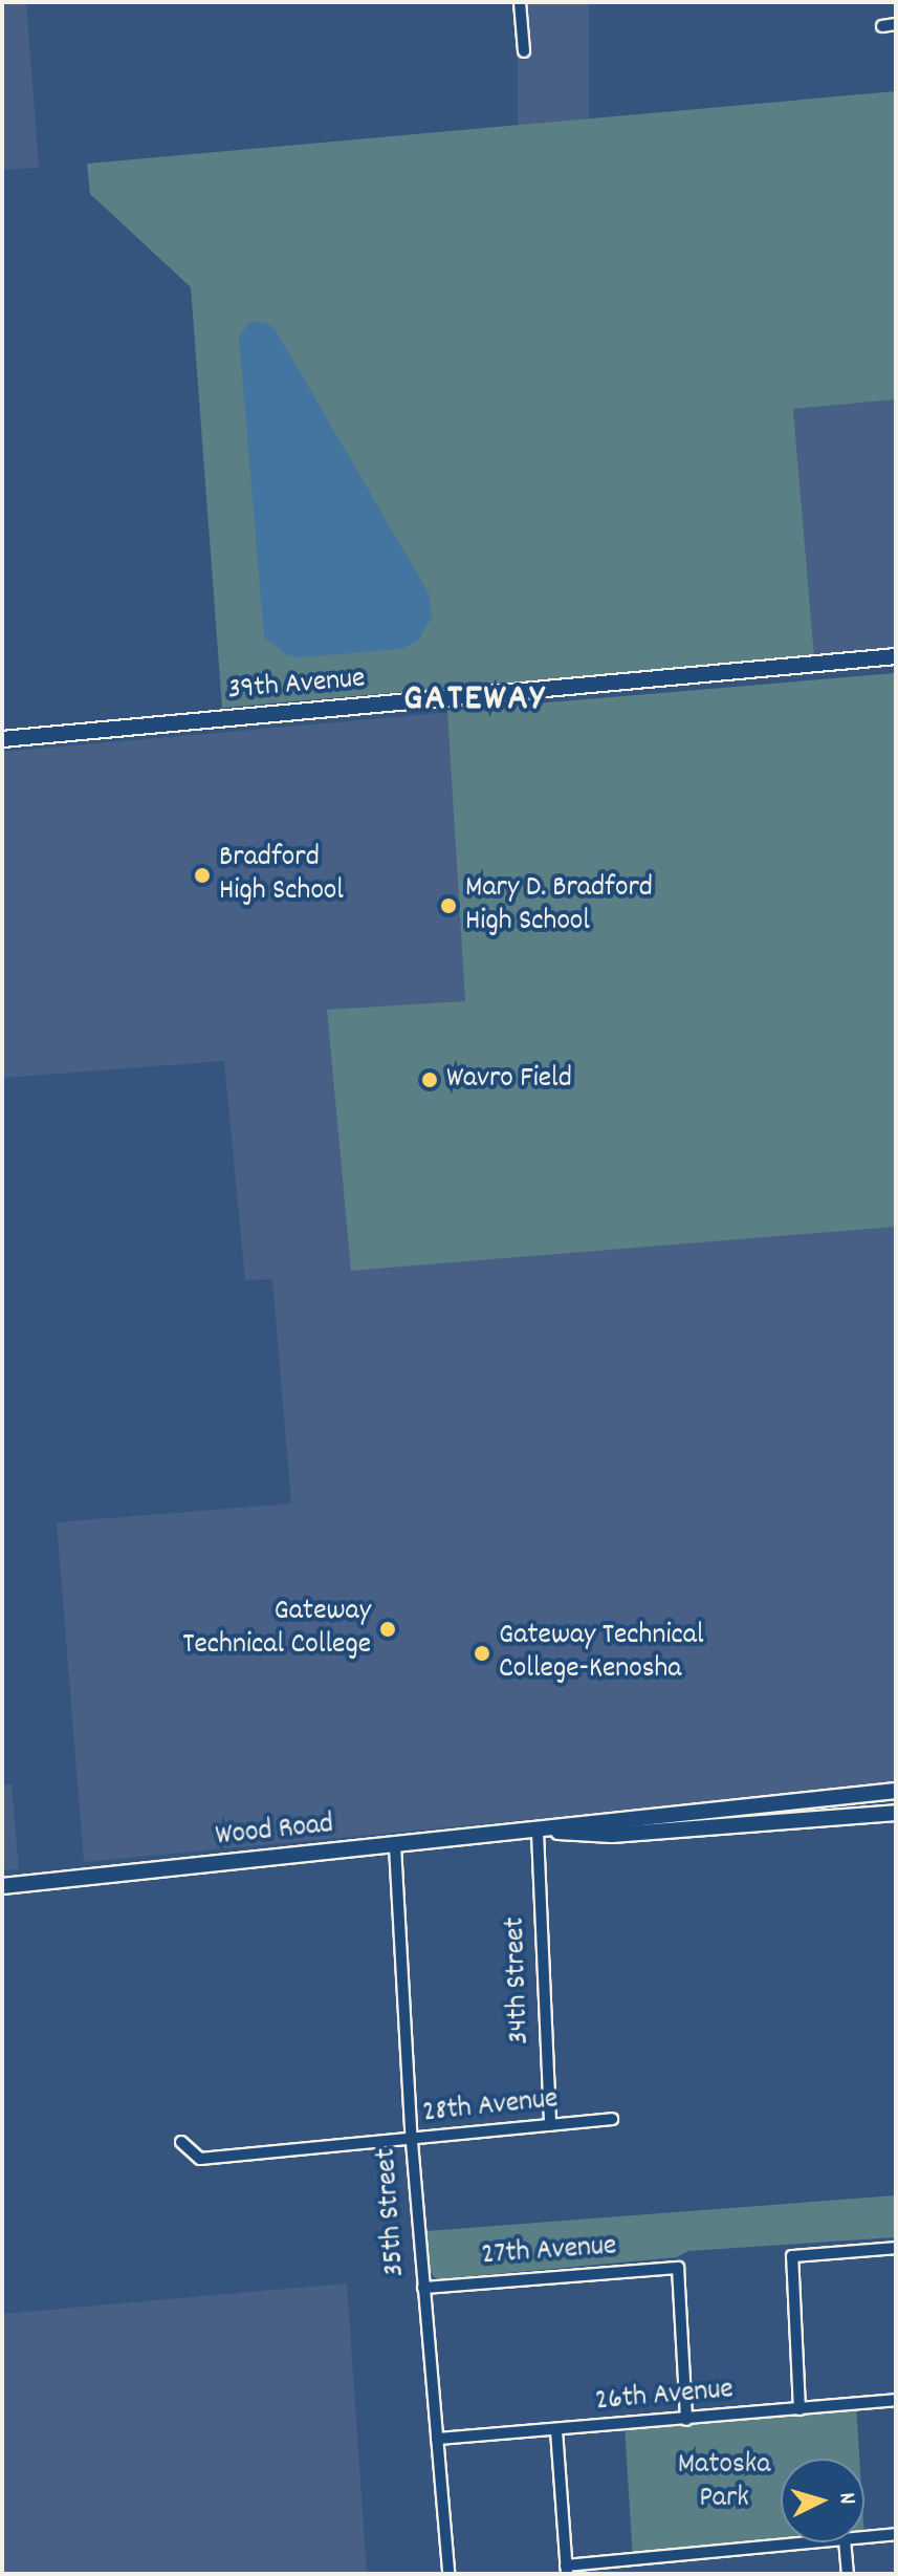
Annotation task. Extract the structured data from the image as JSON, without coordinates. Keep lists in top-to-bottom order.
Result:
{
  "streets": {
    "street": [
      "39th Avenue",
      "Wood Road",
      "34th Street",
      "28th Avenue",
      "35th Street",
      "27th Avenue",
      "26th Avenue"
    ]
  },
  "crossings": [
    ["Wood Road", "34th Street"],
    ["Wood Road", "35th Street"],
    ["34th Street", "28th Avenue"],
    ["28th Avenue", "35th Street"],
    ["35th Street", "27th Avenue"],
    ["35th Street", "26th Avenue"],
    ["27th Avenue", "26th Avenue"]
  ],
  "districts": ["GATEWAY"],
  "parks": ["Matoska Park"],
  "places": [
    "Bradford High School",
    "Mary D. Bradford High School",
    "Wavro Field",
    "Gateway Technical College",
    "Gateway Technical College-Kenosha"
  ],
  "north": "right"
}
